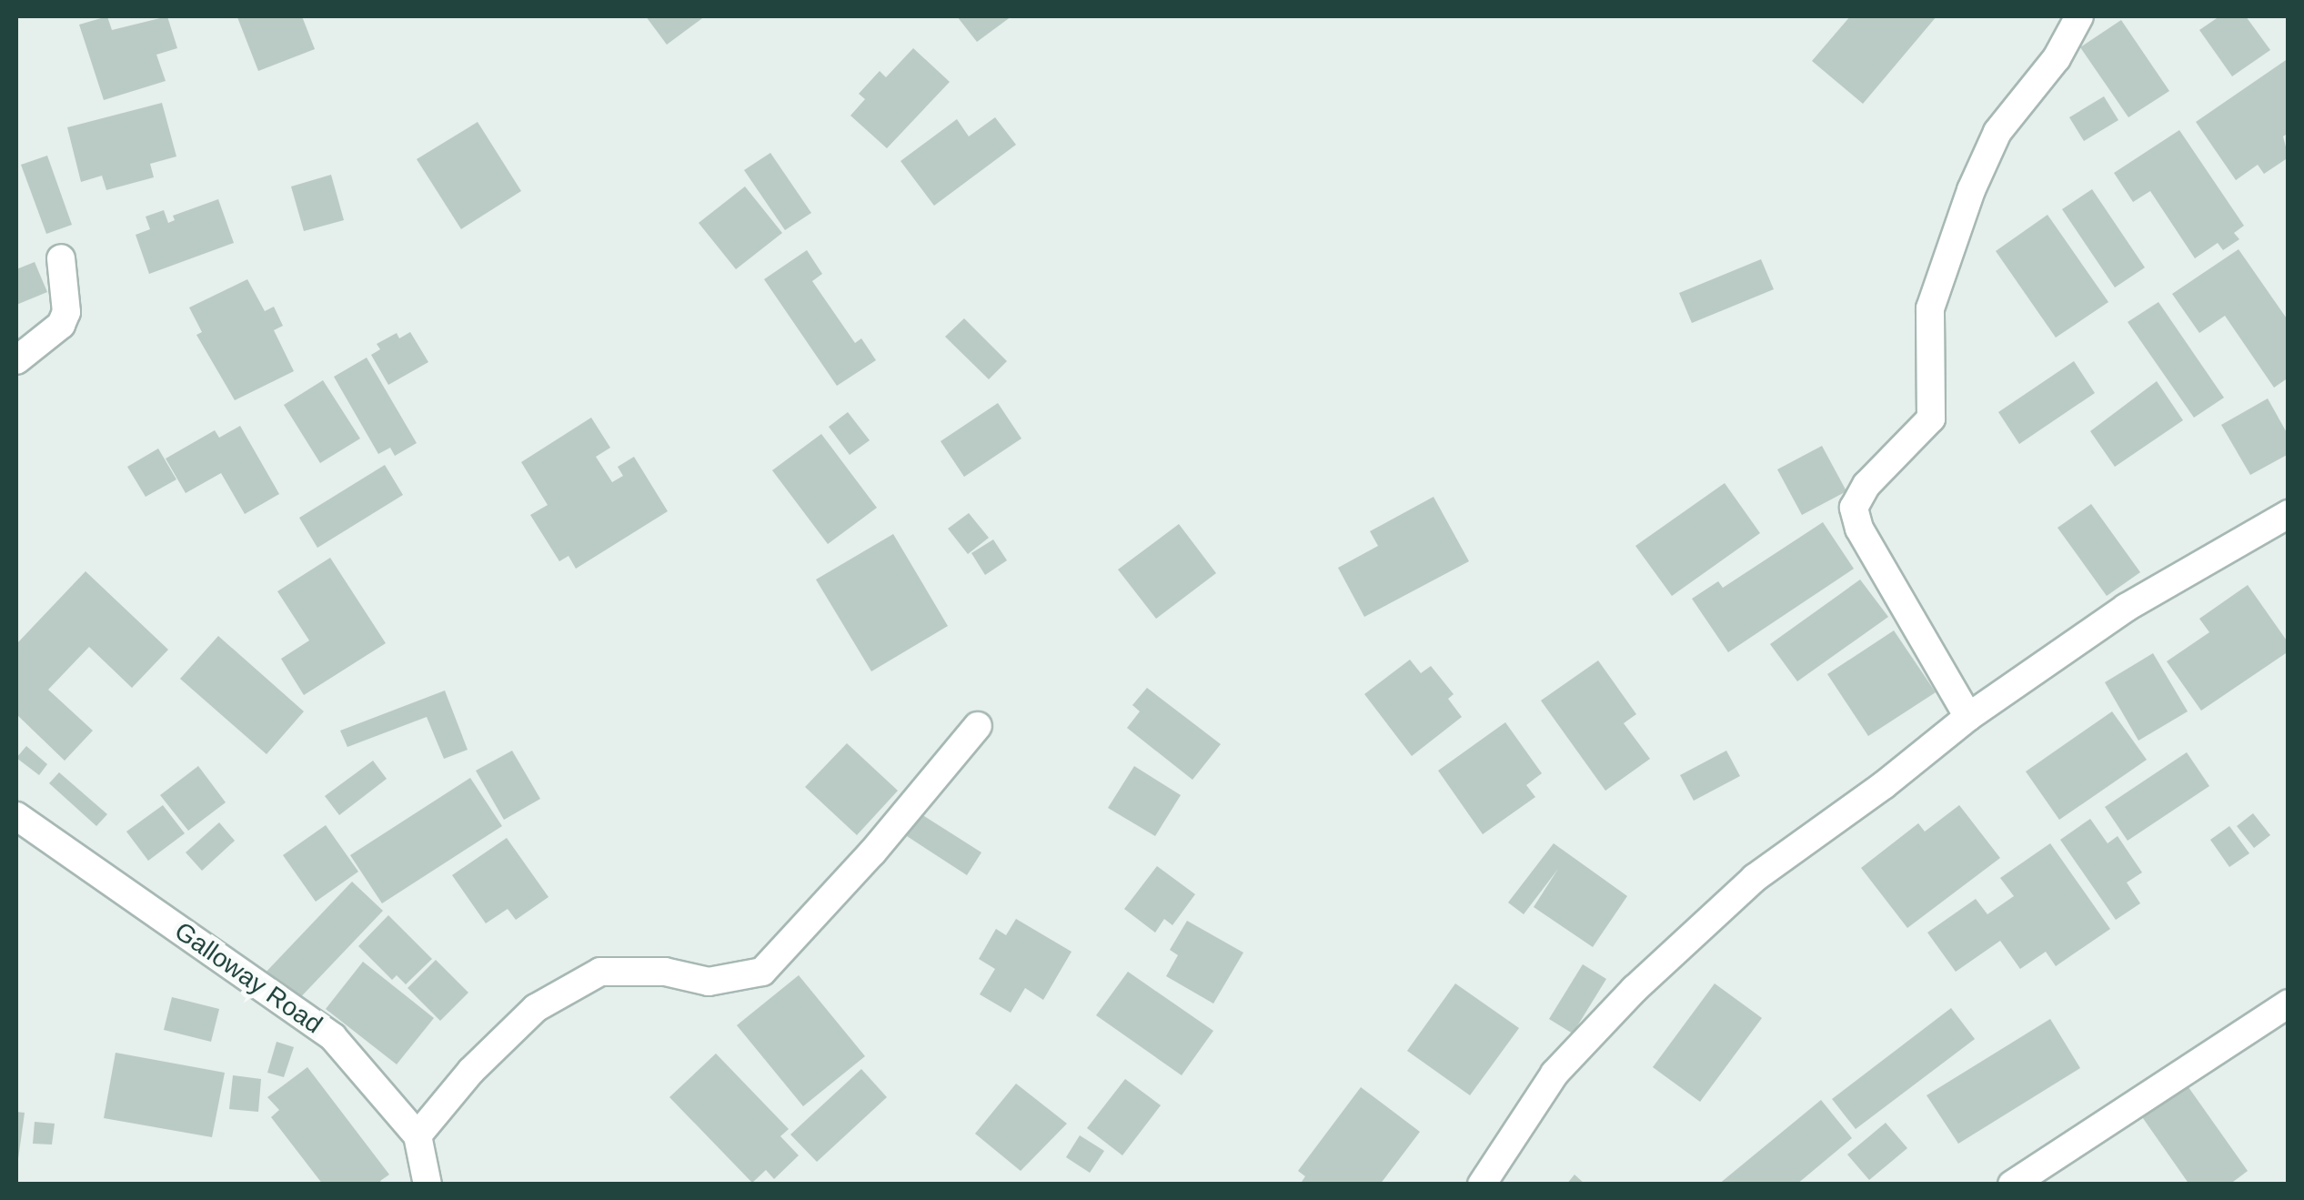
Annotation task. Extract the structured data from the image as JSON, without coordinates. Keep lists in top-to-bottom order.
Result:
{
  "streets": {
    "street": ["Galloway Road"]
  }
}
